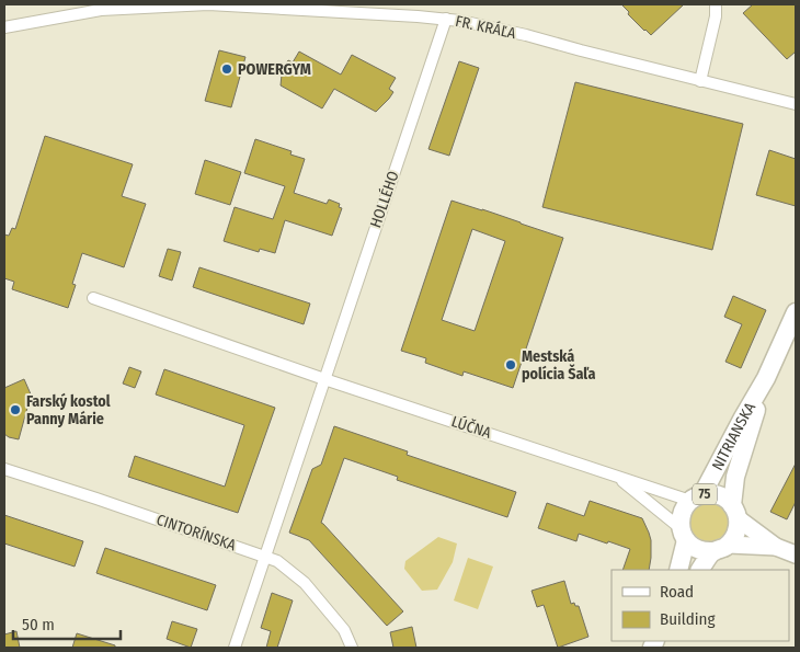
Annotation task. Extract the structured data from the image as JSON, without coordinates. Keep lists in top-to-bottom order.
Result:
{
  "streets": {
    "main road": ["NITRIANSKA", "75"],
    "street": [
      "FR. KRÁĽA",
      "HOLLÉHO",
      "LÚČNA",
      "CINTORÍNSKA"
    ]
  },
  "crossings": [
    ["FR. KRÁĽA", "HOLLÉHO"],
    ["HOLLÉHO", "LÚČNA"],
    ["HOLLÉHO", "CINTORÍNSKA"],
    ["LÚČNA", "NITRIANSKA"],
    ["LÚČNA", "75"],
    ["NITRIANSKA", "75"]
  ],
  "places": ["POWERGYM", "Mestská polícia Šaľa", "Farský kostol Panny Márie"],
  "legend": ["Road", "Building"],
  "scale_bar": "50 m"
}
